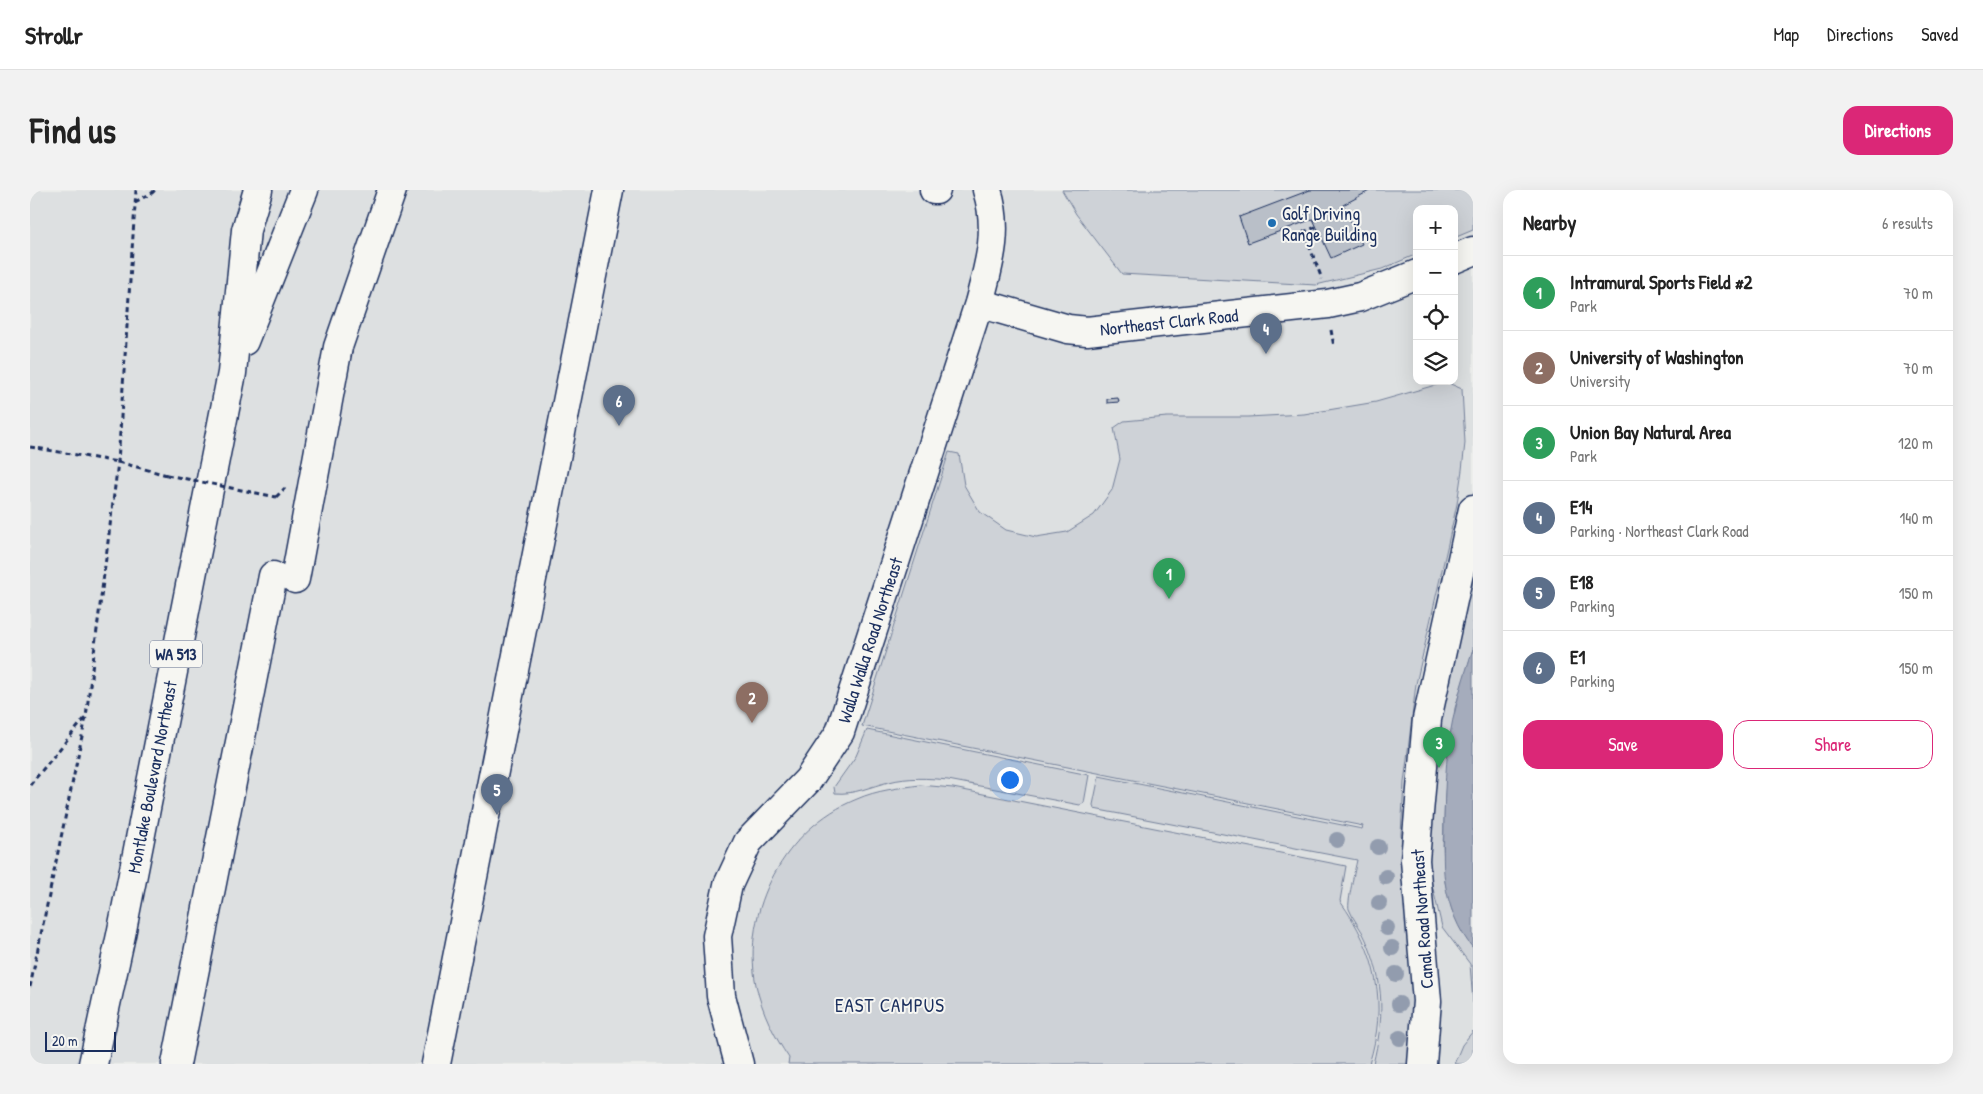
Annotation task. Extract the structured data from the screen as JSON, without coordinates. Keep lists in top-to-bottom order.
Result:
{
  "streets": {
    "main road": [
      "Northeast Clark Road",
      "Walla Walla Road Northeast",
      "WA 513",
      "Montlake Boulevard Northeast",
      "Canal Road Northeast"
    ]
  },
  "crossings": [
    ["Northeast Clark Road", "Walla Walla Road Northeast"]
  ],
  "districts": ["EAST CAMPUS"],
  "places": ["Golf Driving Range Building"],
  "scale_bar": "20 m",
  "page": {
    "header": "Strollr",
    "nav": ["Map", "Directions", "Saved"],
    "buttons": [
      "Directions",
      ["Save", "Share"]
    ],
    "title": "Find us",
    "heading": ["Nearby", "6 results"],
    "map_buttons": ["+", "−"],
    "list": [
      {
        "mark": "1",
        "name": "Intramural Sports Field #2",
        "note": "Park",
        "value": "70 m"
      },
      {
        "mark": "2",
        "name": "University of Washington",
        "note": "University",
        "value": "70 m"
      },
      {
        "mark": "3",
        "name": "Union Bay Natural Area",
        "note": "Park",
        "value": "120 m"
      },
      {
        "mark": "4",
        "name": "E14",
        "note": "Parking · Northeast Clark Road",
        "value": "140 m"
      },
      {
        "mark": "5",
        "name": "E18",
        "note": "Parking",
        "value": "150 m"
      },
      {
        "mark": "6",
        "name": "E1",
        "note": "Parking",
        "value": "150 m"
      }
    ],
    "pins": [
      "4",
      "6",
      "1",
      "2",
      "3",
      "5"
    ],
    "scale": "20 m"
  }
}
